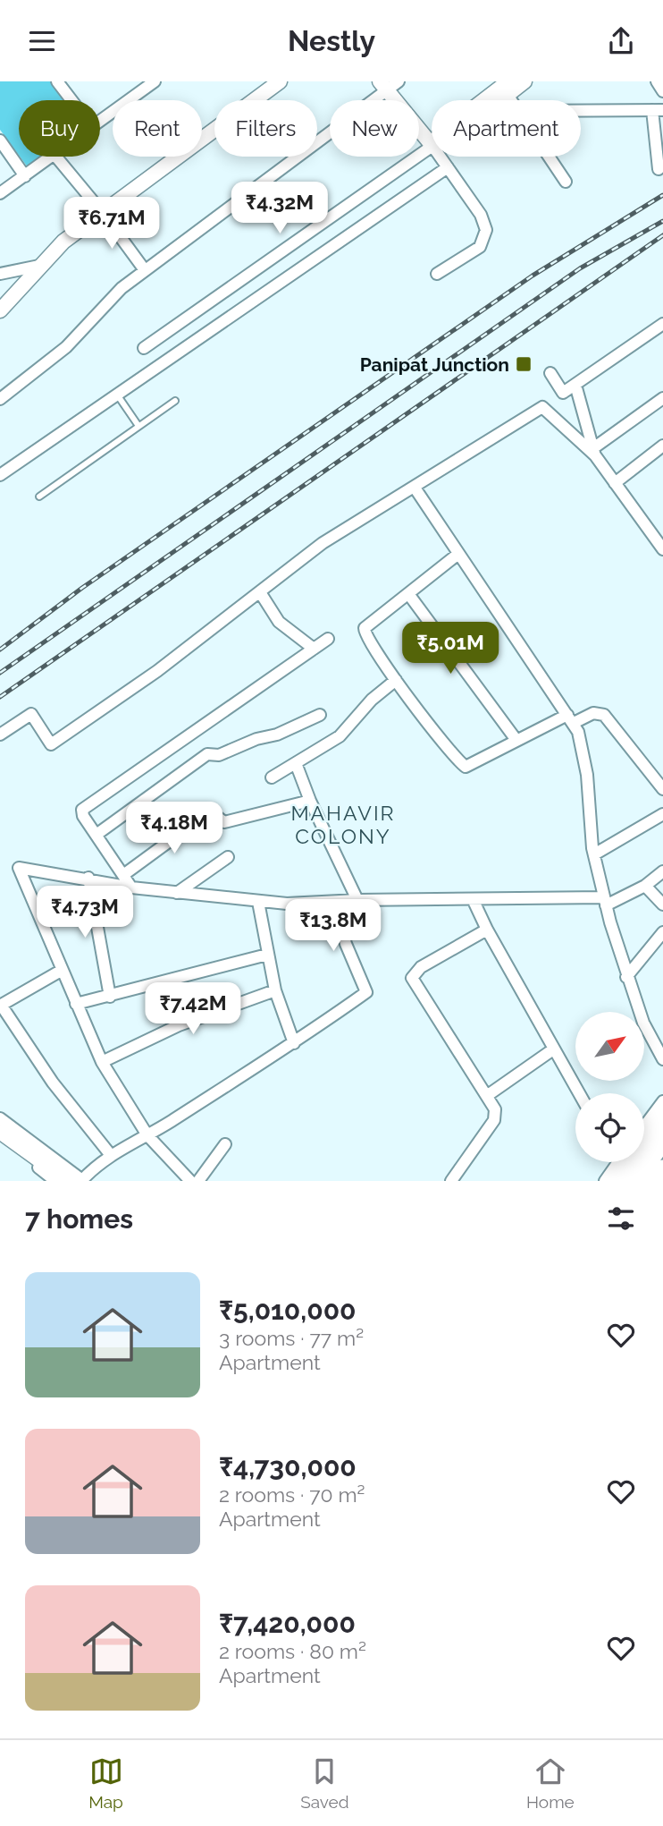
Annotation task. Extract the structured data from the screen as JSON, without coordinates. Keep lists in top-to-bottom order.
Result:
{
  "districts": ["MAHAVIR COLONY"],
  "places": {
    "transit": ["Panipat Junction"]
  },
  "north": "top right",
  "page": {
    "header": "Nestly",
    "chip": [
      "Buy",
      "Rent",
      "Filters",
      "New",
      "Apartment"
    ],
    "price": [
      "₹4.32M",
      "₹6.71M",
      "₹5.01M",
      "₹4.18M",
      "₹4.73M",
      "₹13.8M",
      "₹7.42M"
    ],
    "heading": "7 homes",
    "list": [
      {
        "name": "₹5,010,000",
        "note": "3 rooms · 77 m² · Apartment"
      },
      {
        "name": "₹4,730,000",
        "note": "2 rooms · 70 m² · Apartment"
      },
      {
        "name": "₹7,420,000",
        "note": "2 rooms · 80 m² · Apartment"
      }
    ],
    "tabs": ["Map", "Saved", "Home"]
  }
}
